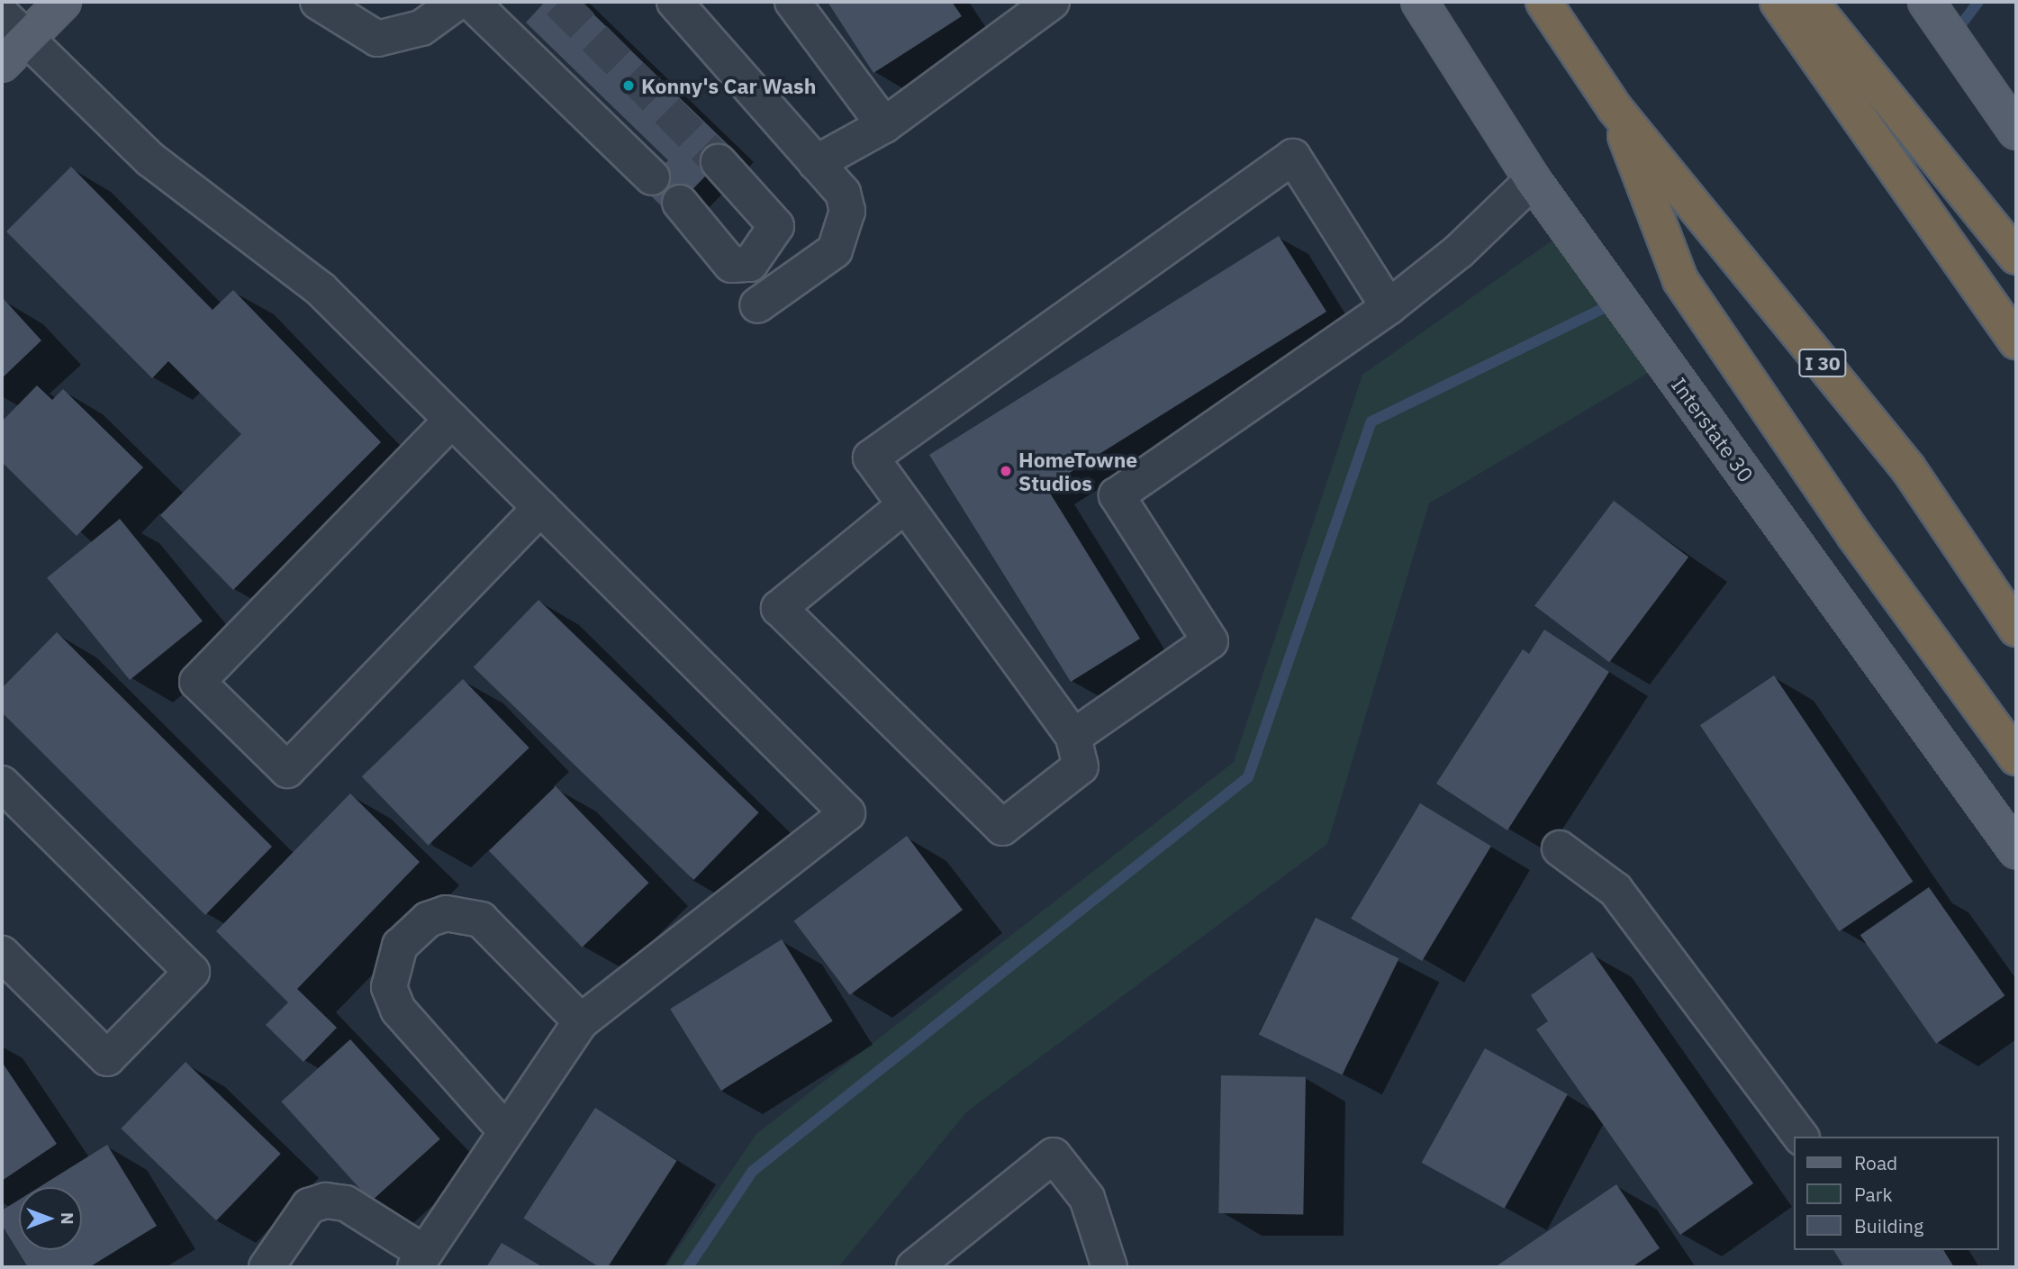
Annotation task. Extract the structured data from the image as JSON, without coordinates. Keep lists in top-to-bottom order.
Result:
{
  "streets": {
    "highway": ["I 30"],
    "main road": ["Interstate 30"]
  },
  "places": ["Konny's Car Wash", "HomeTowne Studios"],
  "legend": ["Road", "Park", "Building"],
  "north": "right"
}
